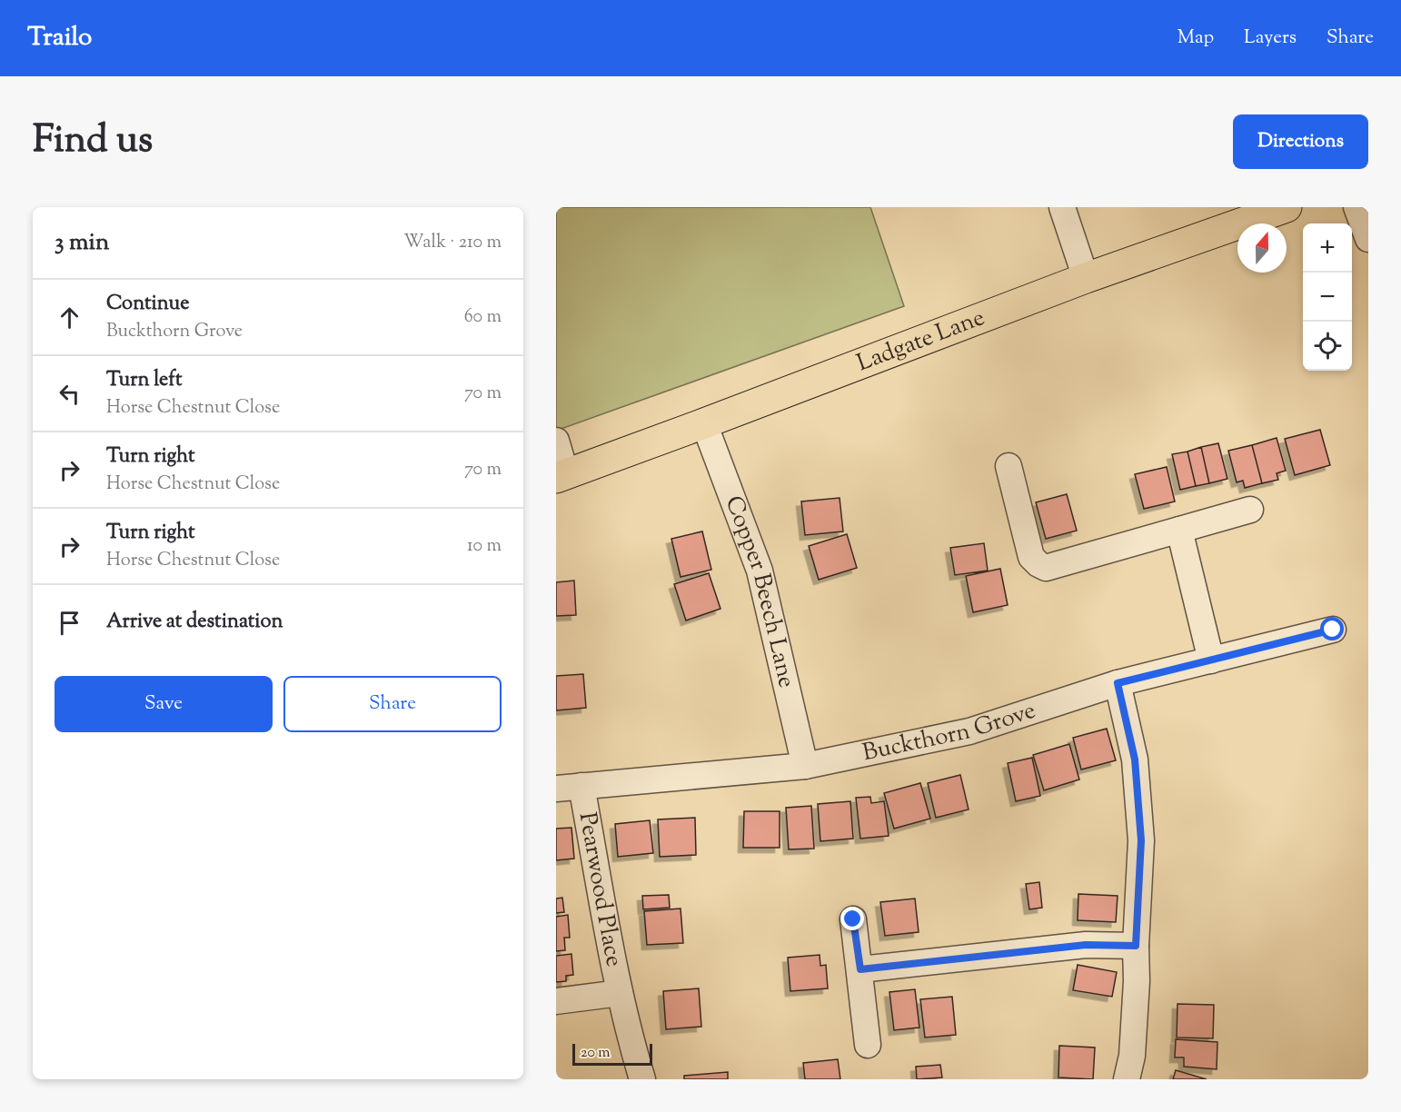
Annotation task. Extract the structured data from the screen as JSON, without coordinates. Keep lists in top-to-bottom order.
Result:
{
  "streets": {
    "main road": ["Ladgate Lane"],
    "street": ["Copper Beech Lane", "Buckthorn Grove", "Pearwood Place"]
  },
  "crossings": [
    ["Ladgate Lane", "Copper Beech Lane"],
    ["Copper Beech Lane", "Buckthorn Grove"],
    ["Buckthorn Grove", "Pearwood Place"]
  ],
  "scale_bar": "20 m",
  "north": "top",
  "page": {
    "header": "Trailo",
    "nav": ["Map", "Layers", "Share"],
    "title": "Find us",
    "buttons": [
      "Directions",
      ["Save", "Share"]
    ],
    "heading": ["3 min", "Walk · 210 m"],
    "map_buttons": ["+", "−"],
    "list": [
      ["Continue", "Buckthorn Grove", "60 m"],
      ["Turn left", "Horse Chestnut Close", "70 m"],
      ["Turn right", "Horse Chestnut Close", "70 m"],
      ["Turn right", "Horse Chestnut Close", "10 m"],
      "Arrive at destination"
    ],
    "scale": "20 m"
  }
}
